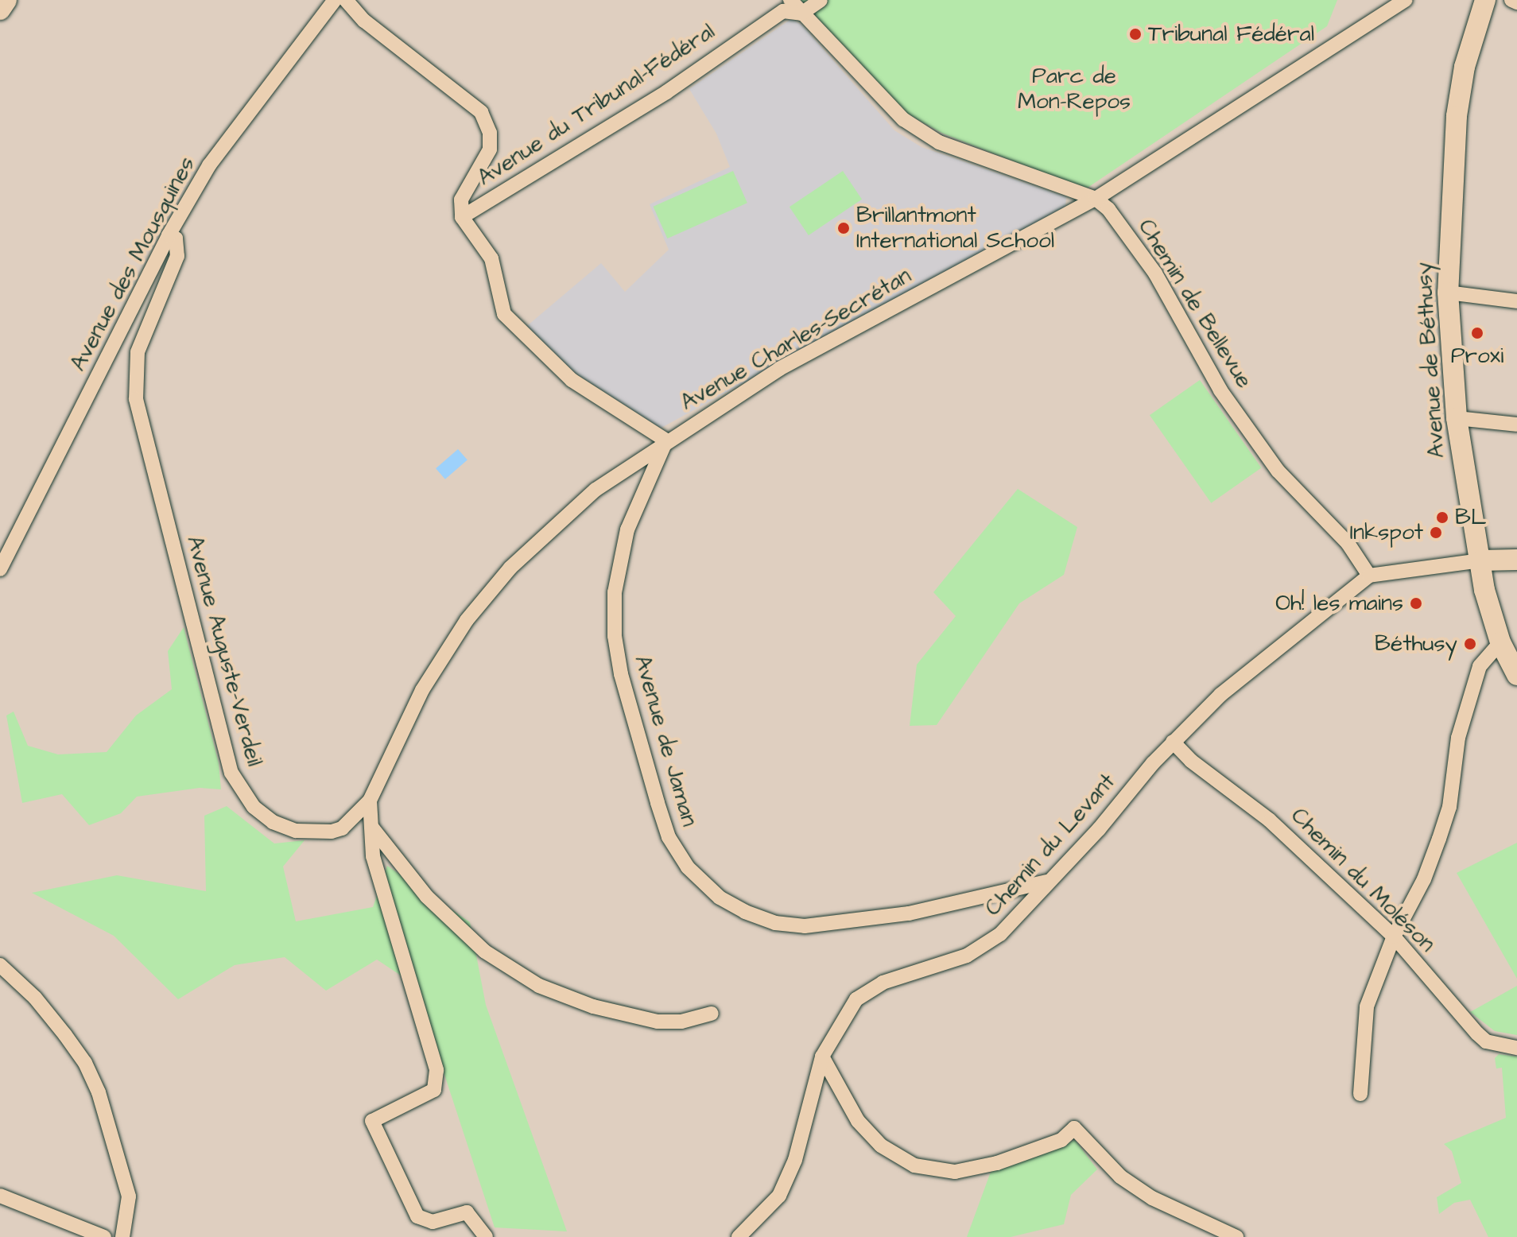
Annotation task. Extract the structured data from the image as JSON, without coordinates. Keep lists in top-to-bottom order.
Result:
{
  "streets": {
    "street": [
      "Avenue du Tribunal-Fédéral",
      "Avenue des Mousquines",
      "Chemin de Bellevue",
      "Avenue Charles-Secrétan",
      "Avenue de Béthusy",
      "Avenue Auguste-Verdeil",
      "Avenue de Jaman",
      "Chemin du Levant",
      "Chemin du Moléson"
    ]
  },
  "crossings": [
    ["Avenue du Tribunal-Fédéral", "Chemin de Bellevue"],
    ["Avenue des Mousquines", "Avenue Auguste-Verdeil"],
    ["Chemin de Bellevue", "Avenue Charles-Secrétan"],
    ["Chemin de Bellevue", "Chemin du Levant"],
    ["Avenue Charles-Secrétan", "Avenue Auguste-Verdeil"],
    ["Avenue Charles-Secrétan", "Avenue de Jaman"],
    ["Avenue de Jaman", "Chemin du Levant"],
    ["Chemin du Levant", "Chemin du Moléson"]
  ],
  "parks": ["Parc de Mon-Repos"],
  "places": [
    "Tribunal Fédéral",
    "Brillantmont International School",
    "Proxi",
    "BL",
    "Inkspot",
    "Oh! les mains",
    "Béthusy"
  ]
}
